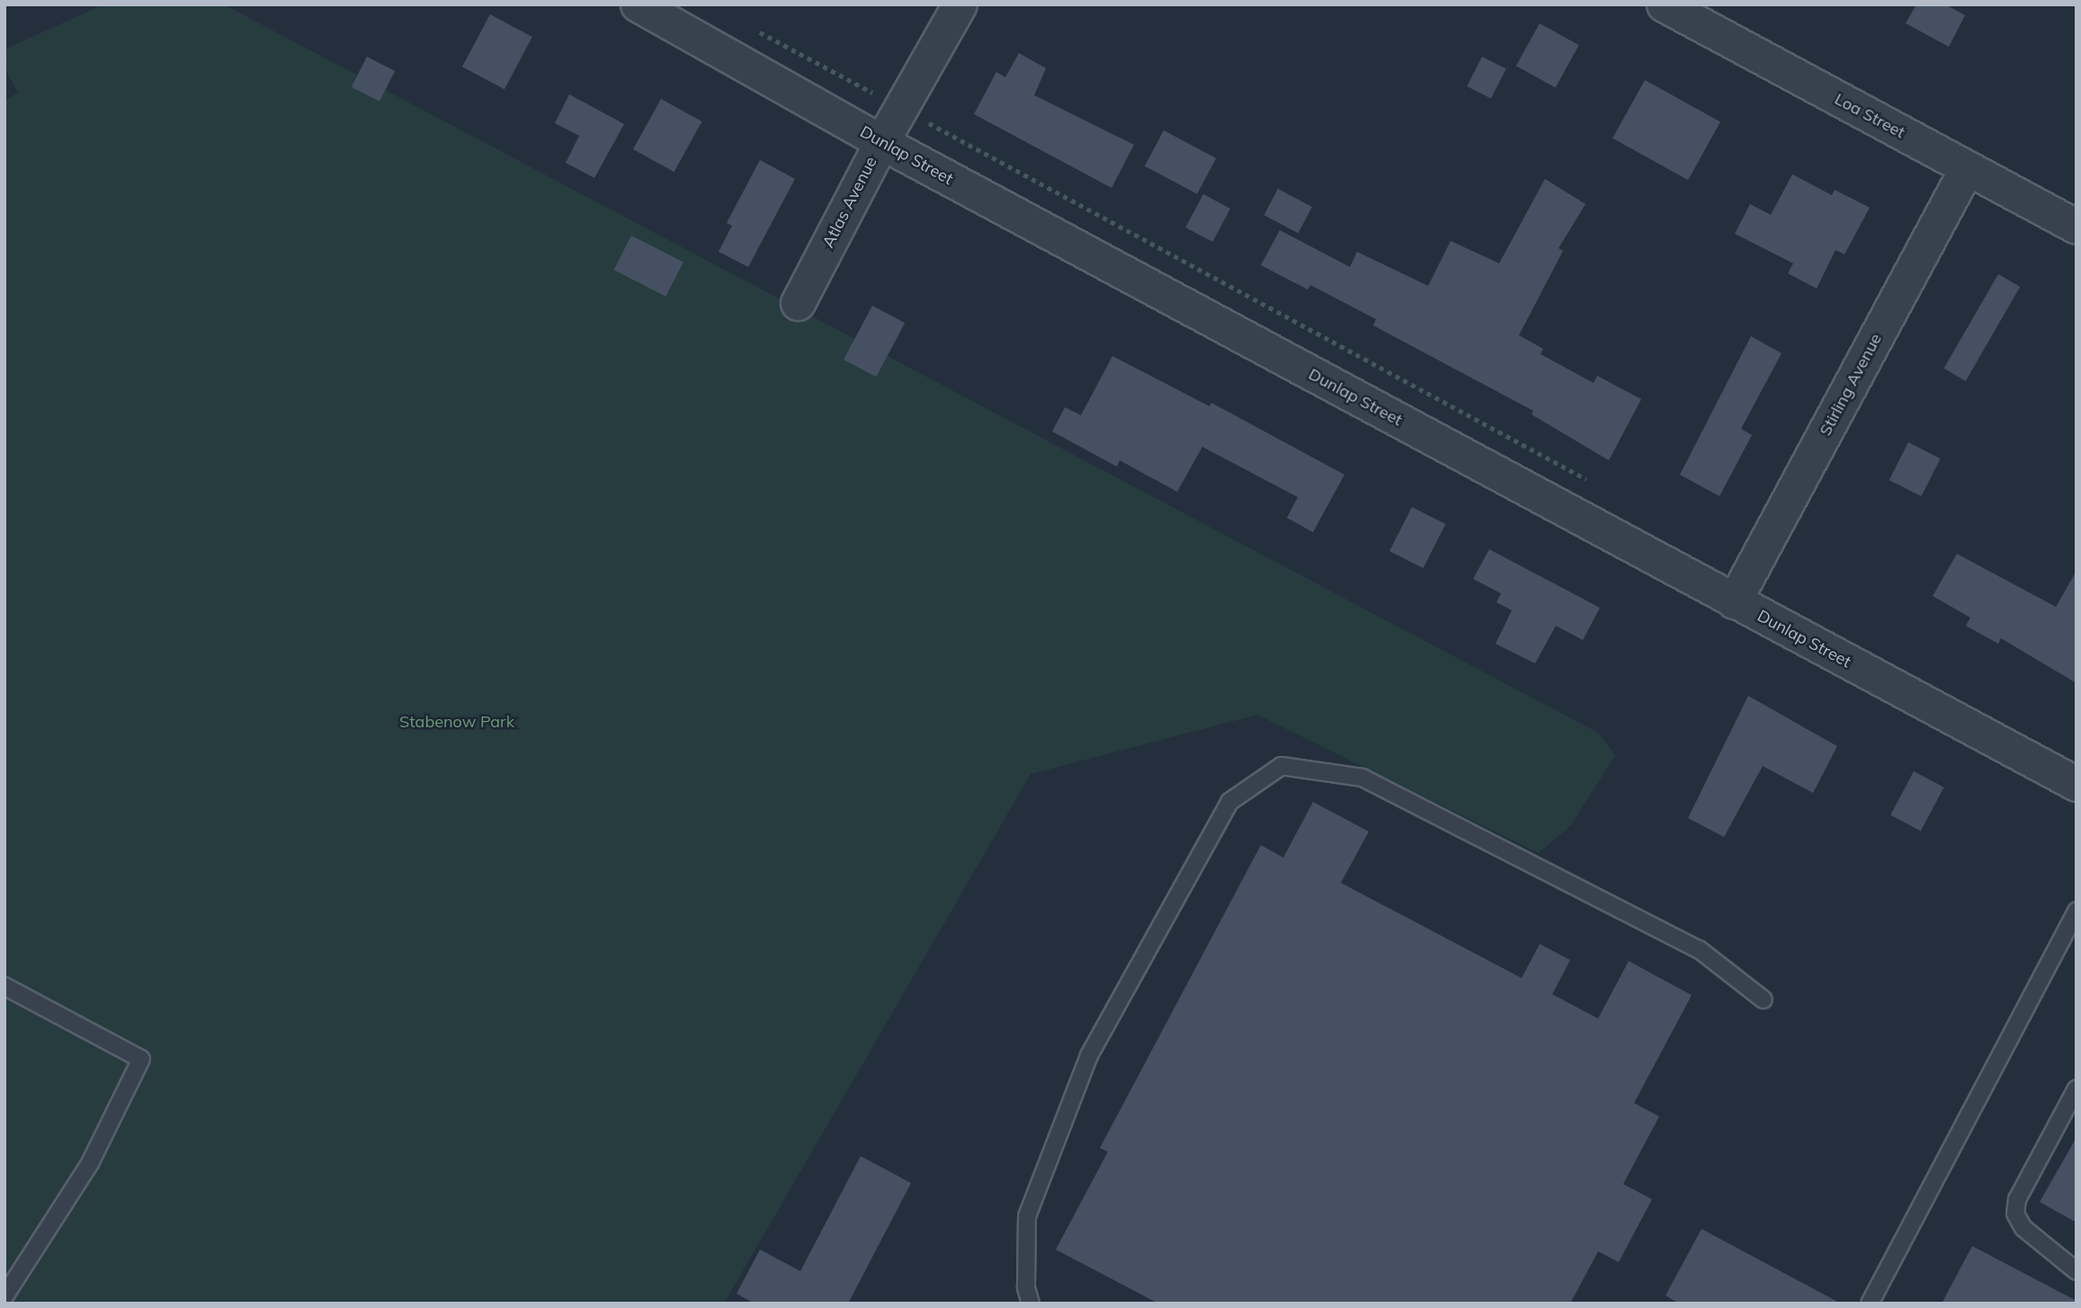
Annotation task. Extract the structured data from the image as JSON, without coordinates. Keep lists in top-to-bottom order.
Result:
{
  "streets": {
    "street": [
      "Loa Street",
      "Dunlap Street",
      "Atlas Avenue",
      "Stirling Avenue"
    ]
  },
  "crossings": [
    ["Loa Street", "Stirling Avenue"],
    ["Dunlap Street", "Atlas Avenue"],
    ["Dunlap Street", "Stirling Avenue"]
  ],
  "parks": ["Stabenow Park"]
}
